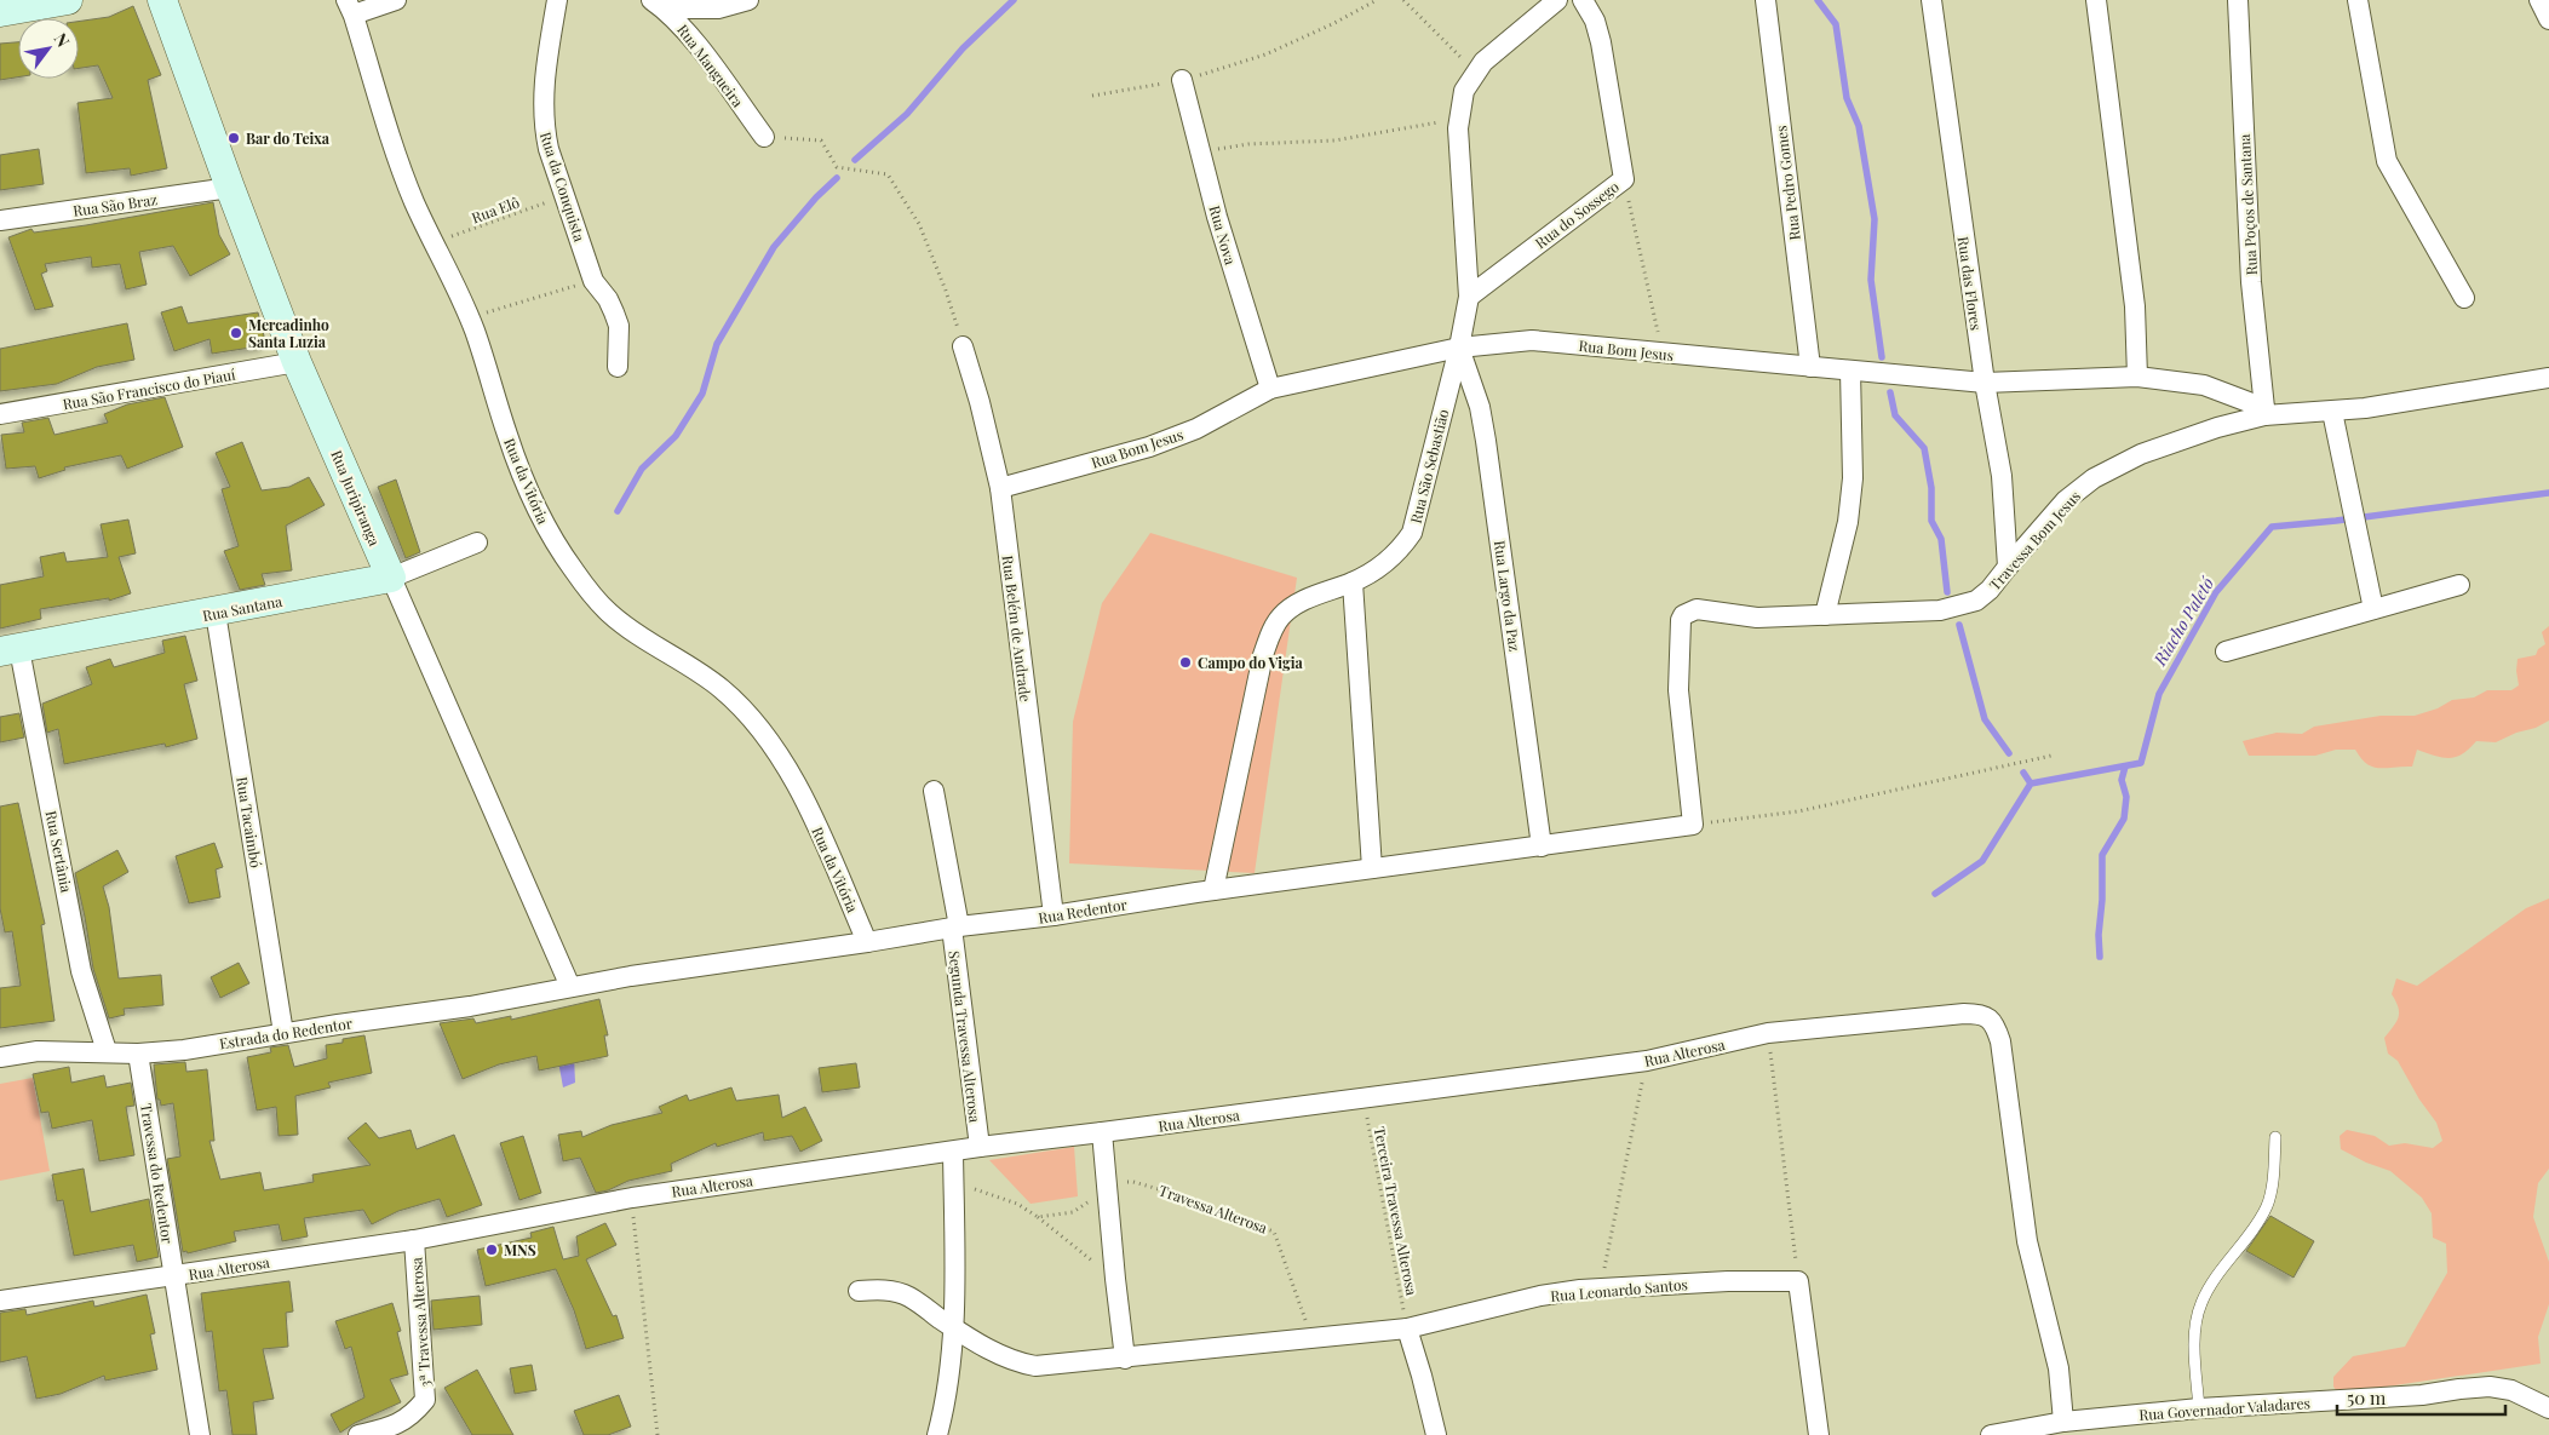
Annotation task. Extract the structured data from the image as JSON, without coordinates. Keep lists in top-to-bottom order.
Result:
{
  "streets": {
    "street": [
      "Rua Mangueira",
      "Rua Pedro Gomes",
      "Rua da Conquista",
      "Rua São Braz",
      "Rua Poços de Santana",
      "Rua do Sossego",
      "Rua Nova",
      "Rua das Flores",
      "Rua Bom Jesus",
      "Rua São Francisco do Piauí",
      "Rua São Sebastião",
      "Rua da Vitória",
      "Rua Juripiranga",
      "Travessa Bom Jesus",
      "Rua Largo da Paz",
      "Rua Santana",
      "Rua Belém de Andrade",
      "Rua Tacaimbó",
      "Rua Sertânia",
      "Rua Redentor",
      "Estrada do Redentor",
      "Segunda Travessa Alterosa",
      "Rua Alterosa",
      "Travessa do Redentor",
      "Rua Leonardo Santos",
      "3ª Travessa Alterosa",
      "Rua Governador Valadares"
    ],
    "path": ["Rua Elô", "Travessa Alterosa", "Terceira Travessa Alterosa"]
  },
  "crossings": [
    ["Rua Pedro Gomes", "Rua Bom Jesus"],
    ["Rua da Conquista", "Rua Elô"],
    ["Rua São Braz", "Rua Juripiranga"],
    ["Rua Poços de Santana", "Rua Bom Jesus"],
    ["Rua Poços de Santana", "Travessa Bom Jesus"],
    ["Rua Elô", "Rua da Vitória"],
    ["Rua do Sossego", "Rua São Sebastião"],
    ["Rua Nova", "Rua Bom Jesus"],
    ["Rua das Flores", "Rua Bom Jesus"],
    ["Rua das Flores", "Travessa Bom Jesus"],
    ["Rua Bom Jesus", "Rua São Sebastião"],
    ["Rua Bom Jesus", "Travessa Bom Jesus"],
    ["Rua Bom Jesus", "Rua Largo da Paz"],
    ["Rua Bom Jesus", "Rua Belém de Andrade"],
    ["Rua São Francisco do Piauí", "Rua Juripiranga"],
    ["Rua São Sebastião", "Rua Largo da Paz"],
    ["Rua São Sebastião", "Rua Redentor"],
    ["Rua da Vitória", "Rua Redentor"],
    ["Rua Juripiranga", "Rua Santana"],
    ["Rua Juripiranga", "Rua Redentor"],
    ["Rua Juripiranga", "Estrada do Redentor"],
    ["Travessa Bom Jesus", "Rua Redentor"],
    ["Rua Largo da Paz", "Rua Redentor"],
    ["Rua Santana", "Rua Tacaimbó"],
    ["Rua Santana", "Rua Sertânia"],
    ["Rua Belém de Andrade", "Rua Redentor"],
    ["Rua Tacaimbó", "Estrada do Redentor"],
    ["Rua Sertânia", "Estrada do Redentor"],
    ["Rua Redentor", "Estrada do Redentor"],
    ["Rua Redentor", "Segunda Travessa Alterosa"],
    ["Estrada do Redentor", "Travessa do Redentor"],
    ["Segunda Travessa Alterosa", "Rua Alterosa"],
    ["Rua Alterosa", "Travessa do Redentor"],
    ["Rua Alterosa", "Terceira Travessa Alterosa"],
    ["Rua Alterosa", "3ª Travessa Alterosa"],
    ["Rua Alterosa", "Rua Governador Valadares"],
    ["Travessa Alterosa", "Rua Leonardo Santos"],
    ["Terceira Travessa Alterosa", "Rua Leonardo Santos"]
  ],
  "water": ["Riacho Paletó"],
  "places": [
    "Bar do Teixa",
    "Mercadinho Santa Luzia",
    "Campo do Vigia",
    "MNS"
  ],
  "scale_bar": "50 m",
  "north": "top right"
}
